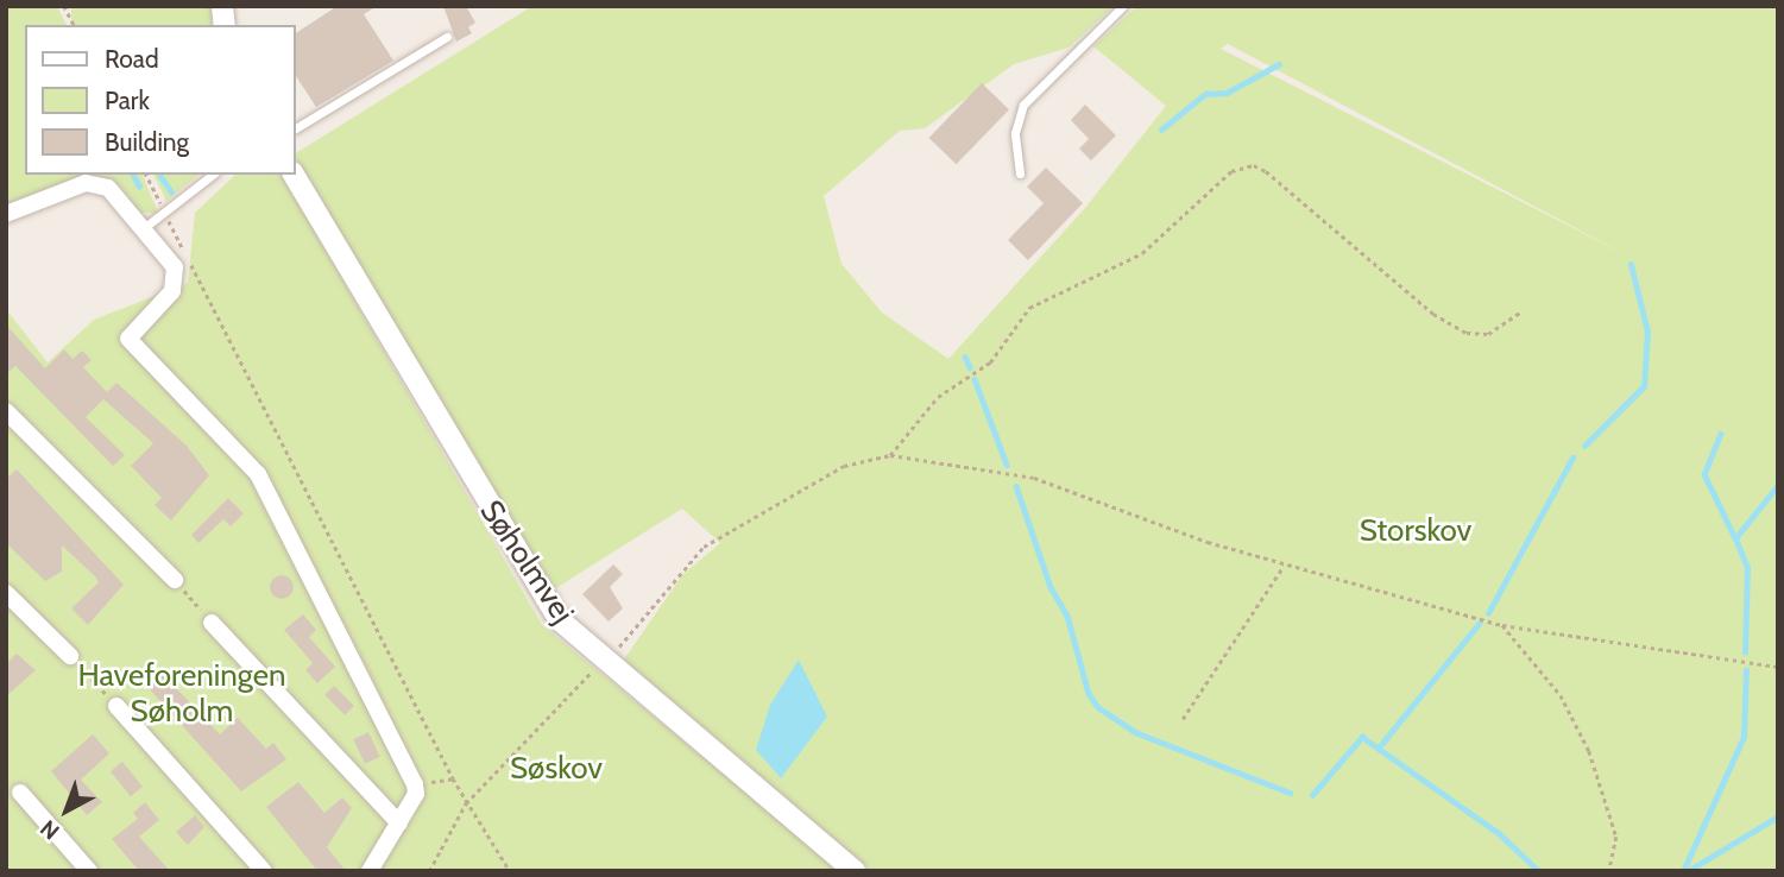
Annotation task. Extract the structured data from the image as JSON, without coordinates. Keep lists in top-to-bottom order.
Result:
{
  "streets": {
    "street": ["Søholmvej"]
  },
  "parks": ["Storskov", "Haveforeningen Søholm", "Søskov"],
  "legend": ["Road", "Park", "Building"],
  "north": "bottom left"
}
